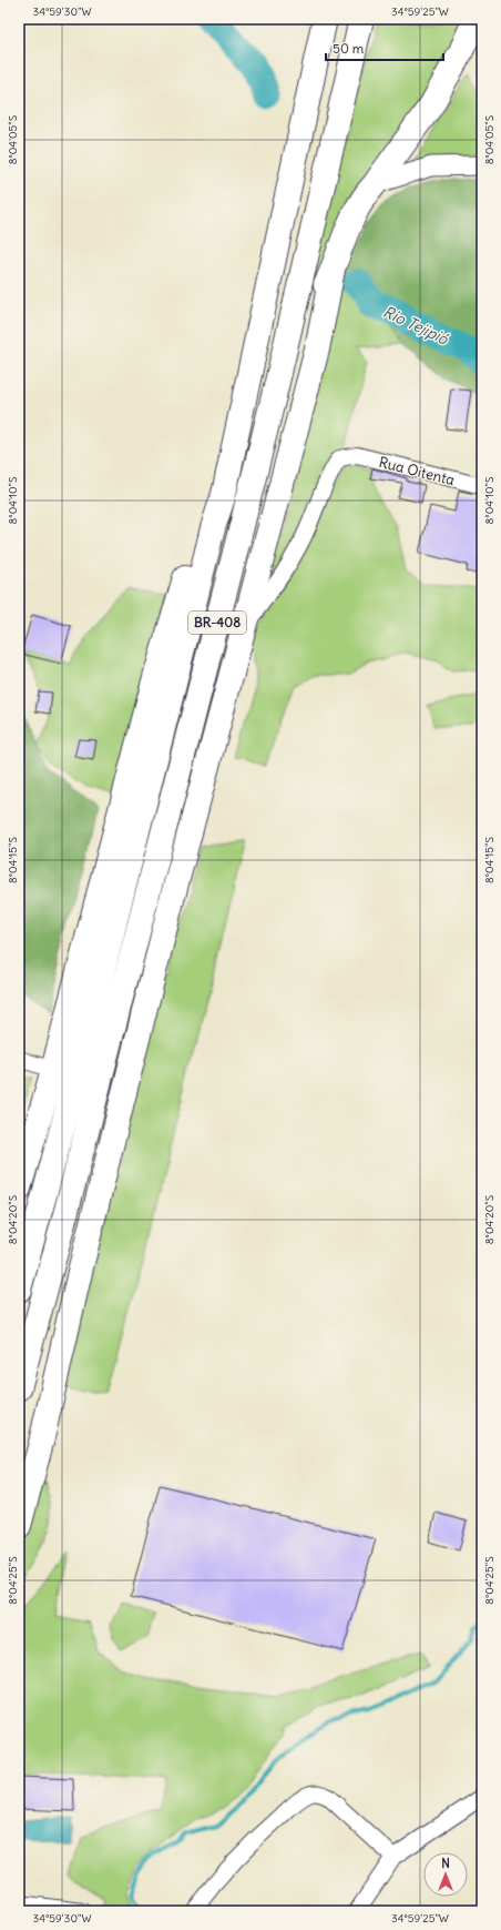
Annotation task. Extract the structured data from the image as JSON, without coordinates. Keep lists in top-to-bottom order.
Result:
{
  "streets": {
    "highway": ["BR-408"],
    "street": ["Rua Oitenta"]
  },
  "water": ["Rio Tejipió"],
  "scale_bar": "50 m",
  "north": "top",
  "coordinates": [
    "34°59'30\"W",
    "34°59'25\"W",
    "8°04'05\"S",
    "8°04'10\"S",
    "8°04'15\"S",
    "8°04'20\"S",
    "8°04'25\"S"
  ]
}
